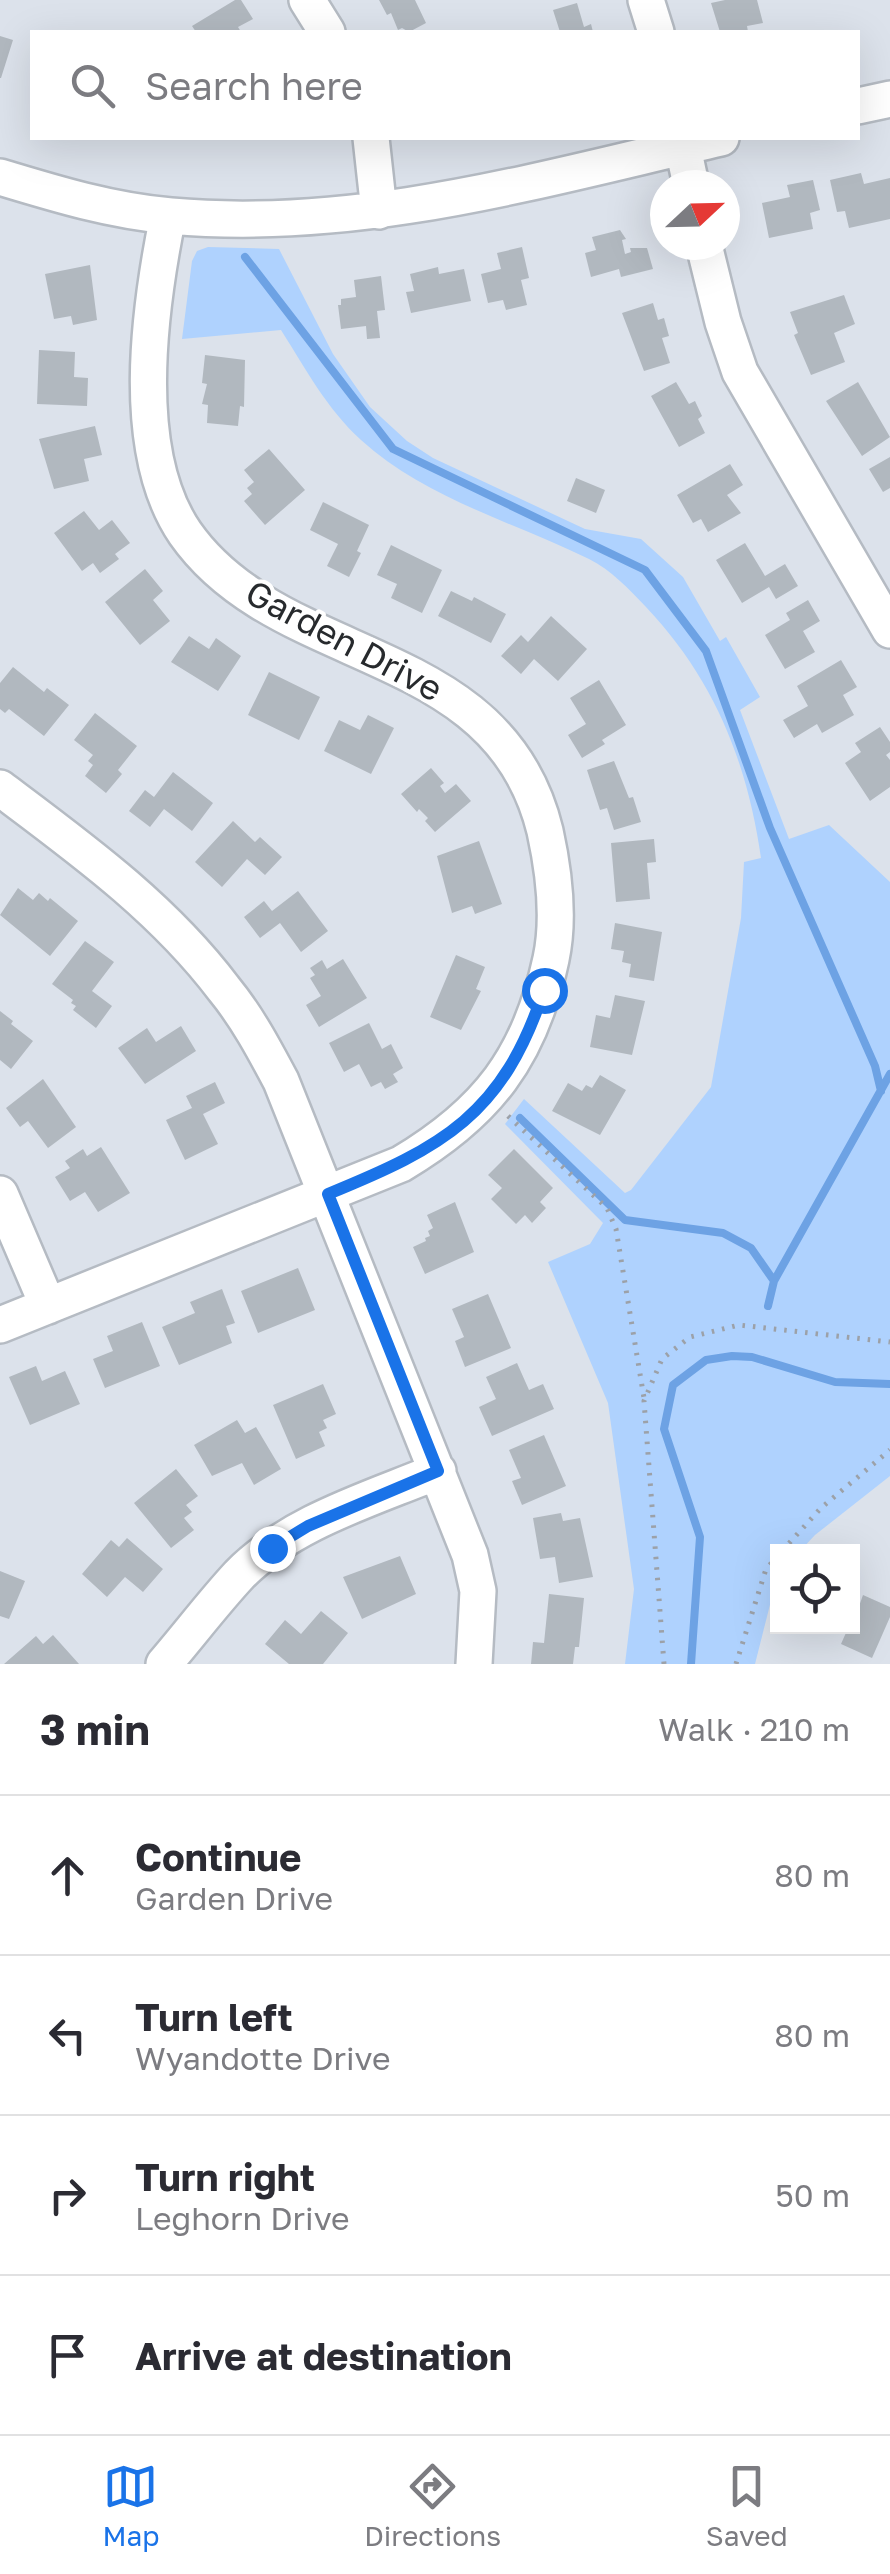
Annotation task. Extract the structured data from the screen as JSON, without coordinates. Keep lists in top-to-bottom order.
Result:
{
  "streets": {
    "street": ["Garden Drive"]
  },
  "north": "right",
  "page": {
    "search": "Search here",
    "heading": ["3 min", "Walk · 210 m"],
    "list": [
      ["Continue", "Garden Drive", "80 m"],
      ["Turn left", "Wyandotte Drive", "80 m"],
      ["Turn right", "Leghorn Drive", "50 m"],
      "Arrive at destination"
    ],
    "nav": ["Map", "Directions", "Saved"]
  }
}
